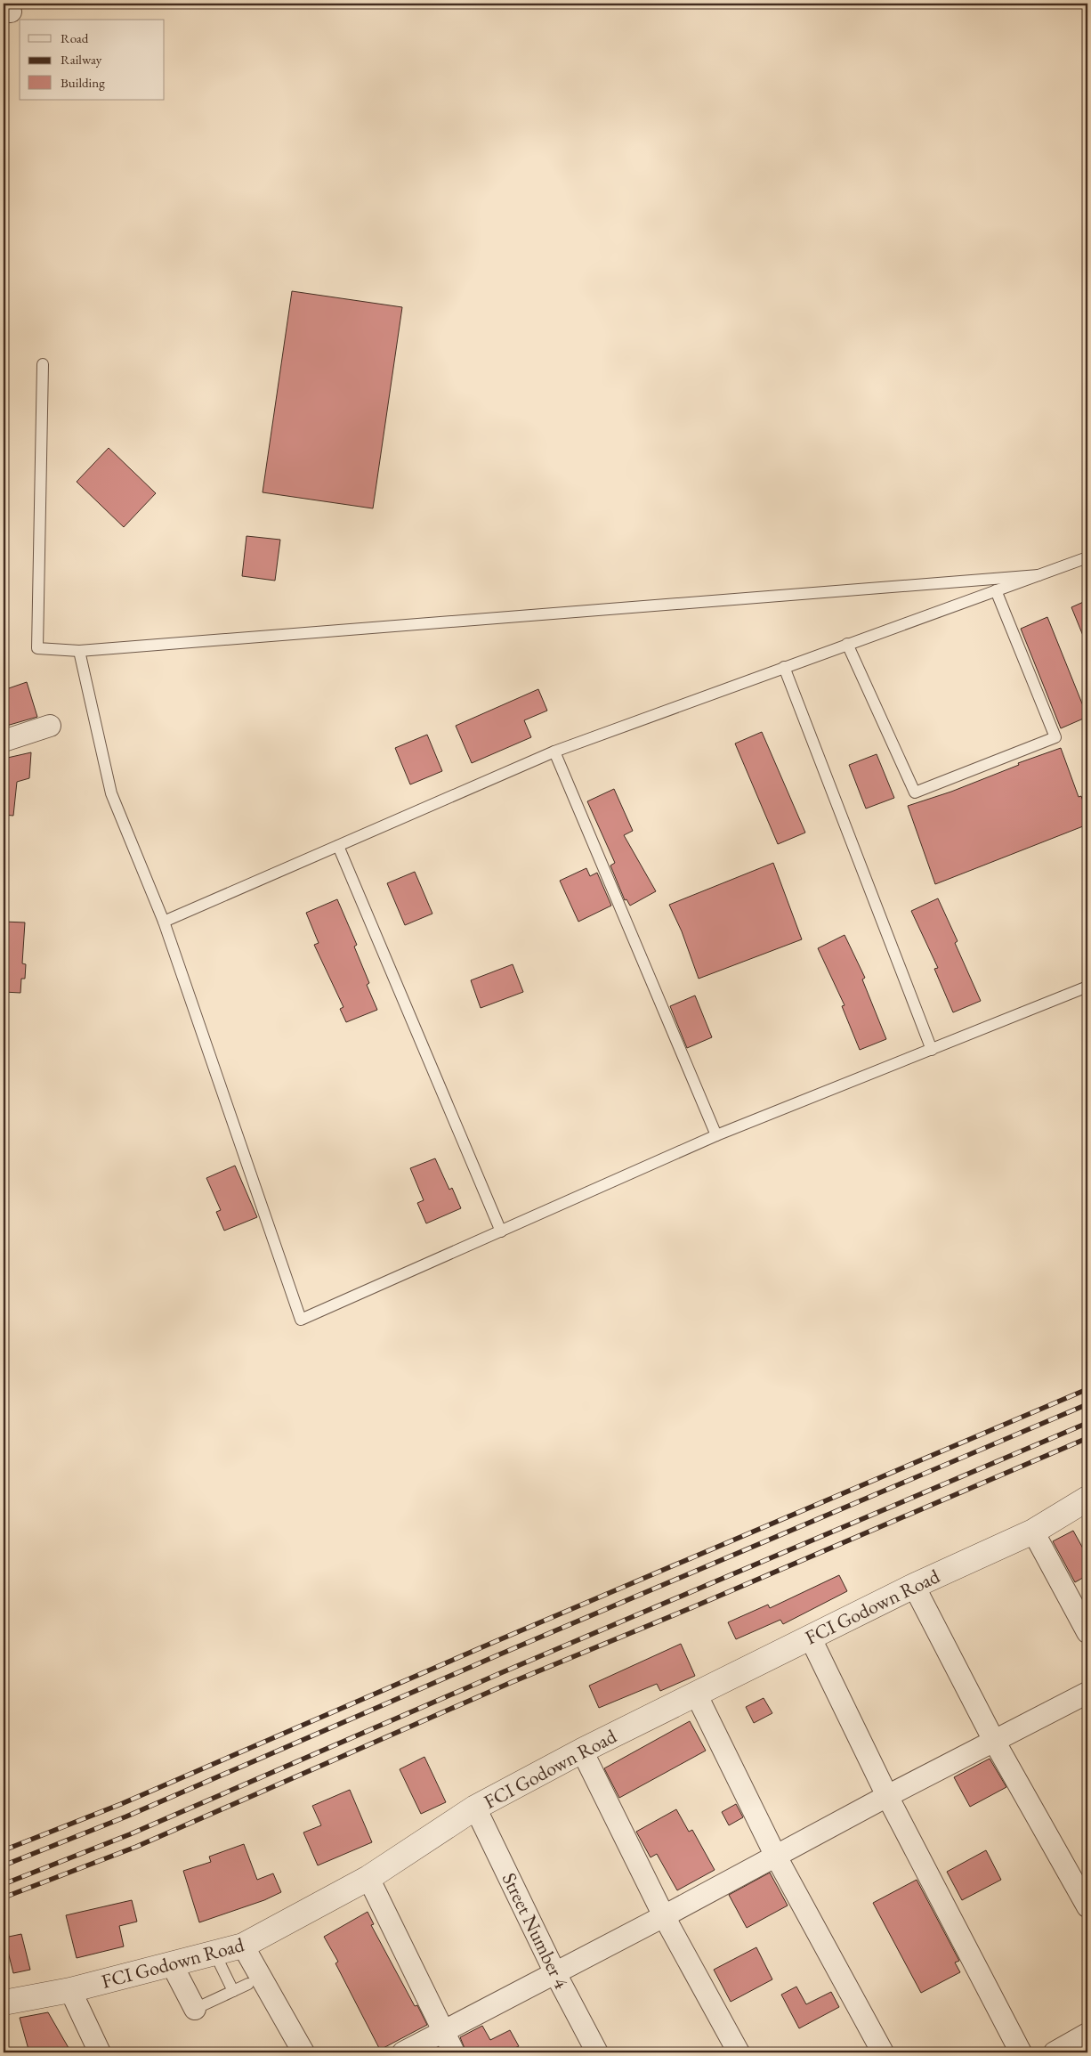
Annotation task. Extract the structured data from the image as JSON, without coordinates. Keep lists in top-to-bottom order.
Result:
{
  "streets": {
    "street": ["FCI Godown Road", "Street Number 4"]
  },
  "crossings": [
    ["FCI Godown Road", "Street Number 4"]
  ],
  "legend": ["Road", "Railway", "Building"]
}
